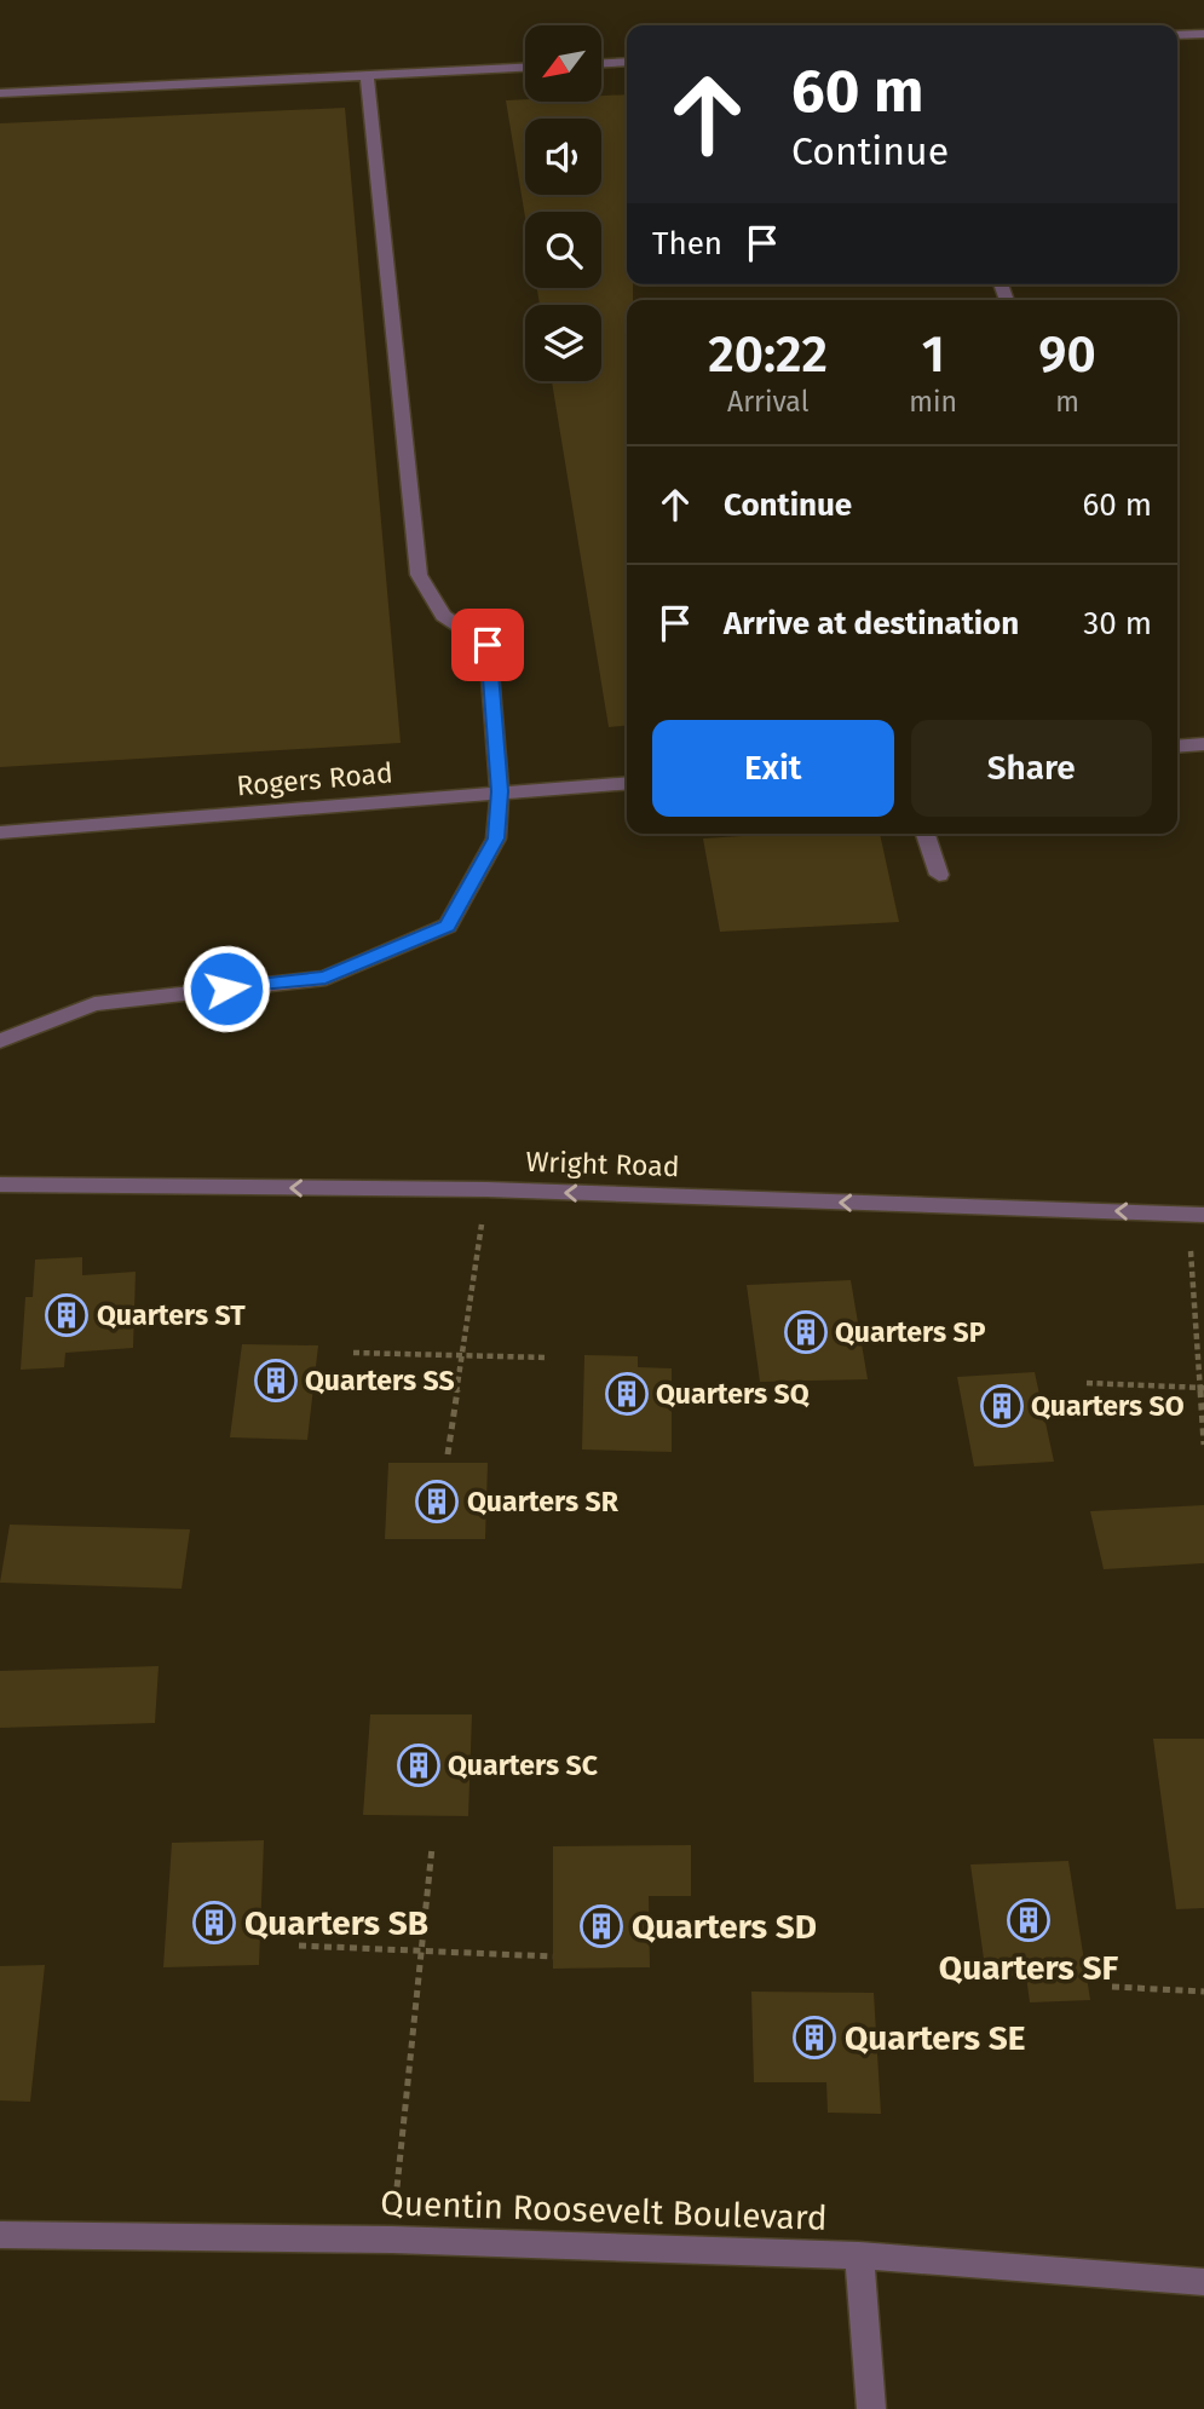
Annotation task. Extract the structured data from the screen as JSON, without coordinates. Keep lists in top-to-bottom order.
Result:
{
  "streets": {
    "street": ["Rogers Road", "Wright Road", "Quentin Roosevelt Boulevard"]
  },
  "one_way": ["Wright Road"],
  "places": {
    "building": [
      "Quarters ST",
      "Quarters SP",
      "Quarters SS",
      "Quarters SQ",
      "Quarters SO",
      "Quarters SR",
      "Quarters SC",
      "Quarters SF",
      "Quarters SB",
      "Quarters SD",
      "Quarters SE"
    ]
  },
  "north": "bottom left",
  "page": {
    "turn": ["60 m", "Continue"],
    "then": "Then",
    "eta": [
      "20:22",
      "Arrival",
      "1",
      "min",
      "90",
      "m"
    ],
    "list": [
      {
        "name": "Continue",
        "value": "60 m"
      },
      {
        "name": "Arrive at destination",
        "value": "30 m"
      }
    ],
    "buttons": ["Exit", "Share"]
  }
}
